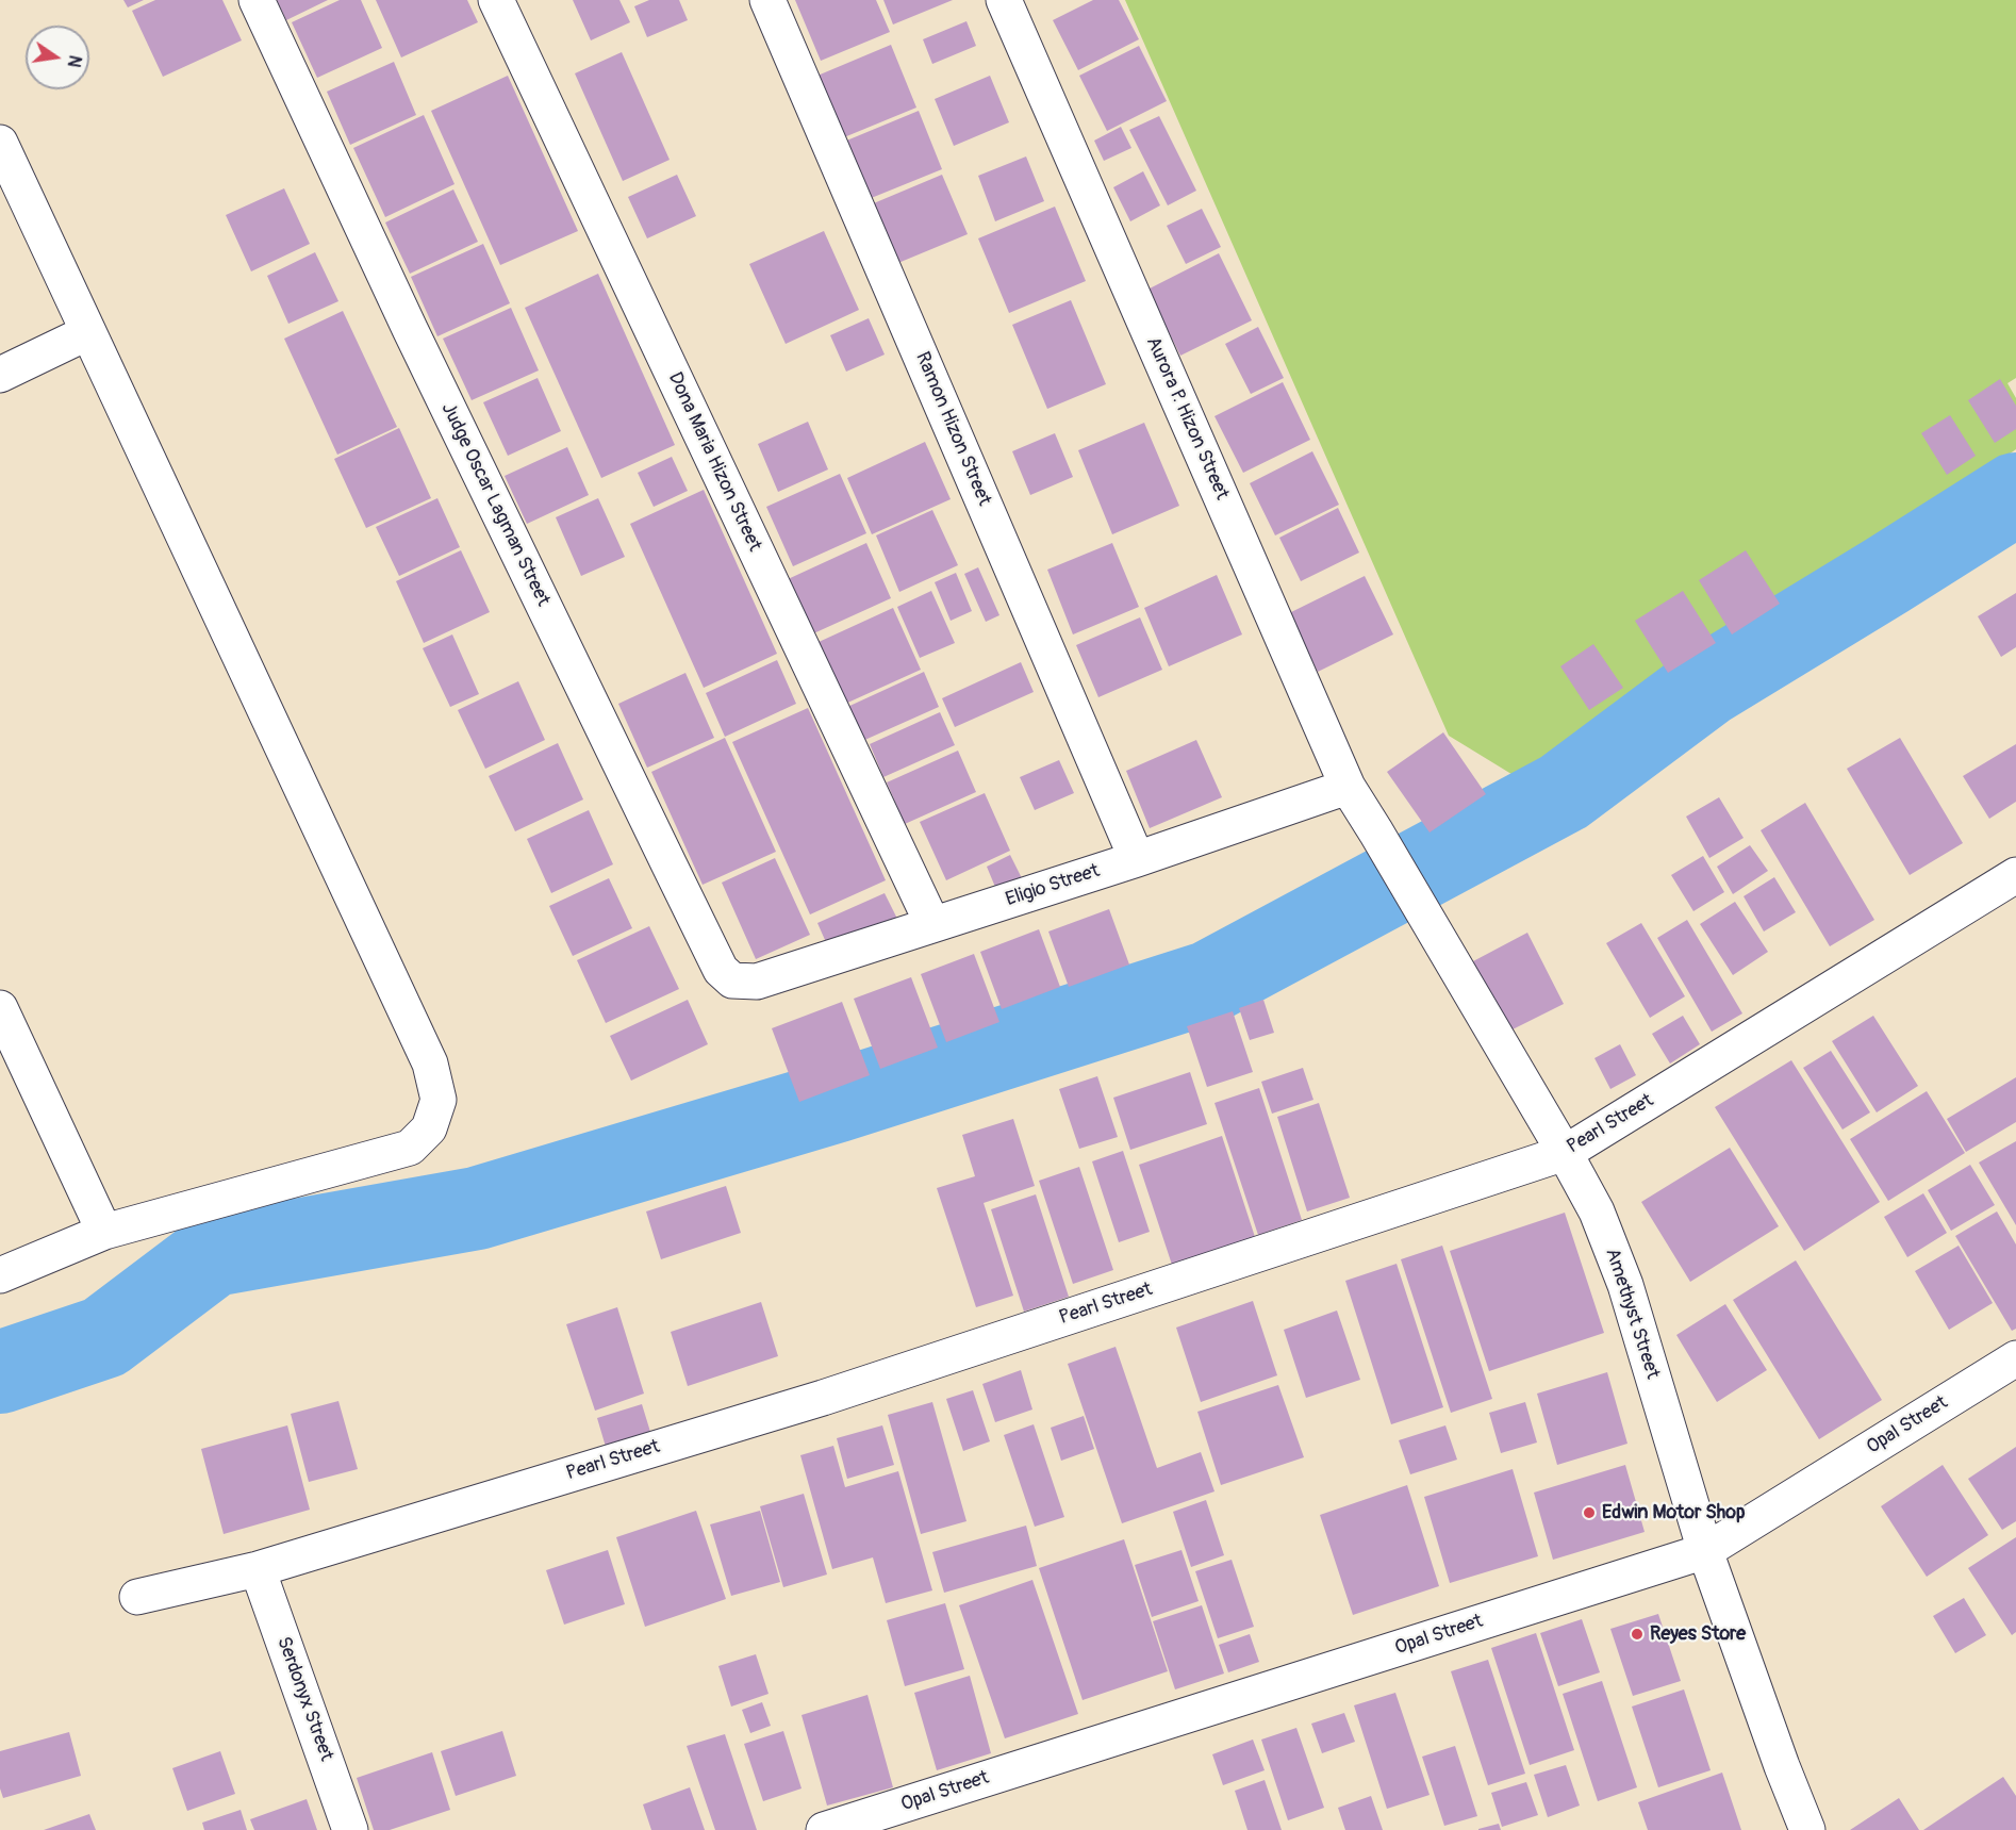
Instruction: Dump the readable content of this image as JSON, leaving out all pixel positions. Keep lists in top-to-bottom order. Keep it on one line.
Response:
{"streets":{"street":["Aurora P. Hizon Street","Ramon Hizon Street","Dona Maria Hizon Street","Judge Oscar Lagman Street","Eligio Street","Pearl Street","Amethyst Street","Opal Street","Serdonyx Street"]},"crossings":[["Aurora P. Hizon Street","Eligio Street"],["Aurora P. Hizon Street","Amethyst Street"],["Ramon Hizon Street","Eligio Street"],["Dona Maria Hizon Street","Eligio Street"],["Judge Oscar Lagman Street","Eligio Street"],["Pearl Street","Amethyst Street"],["Pearl Street","Serdonyx Street"],["Amethyst Street","Opal Street"]],"places":["Edwin Motor Shop","Reyes Store"],"north":"right"}
